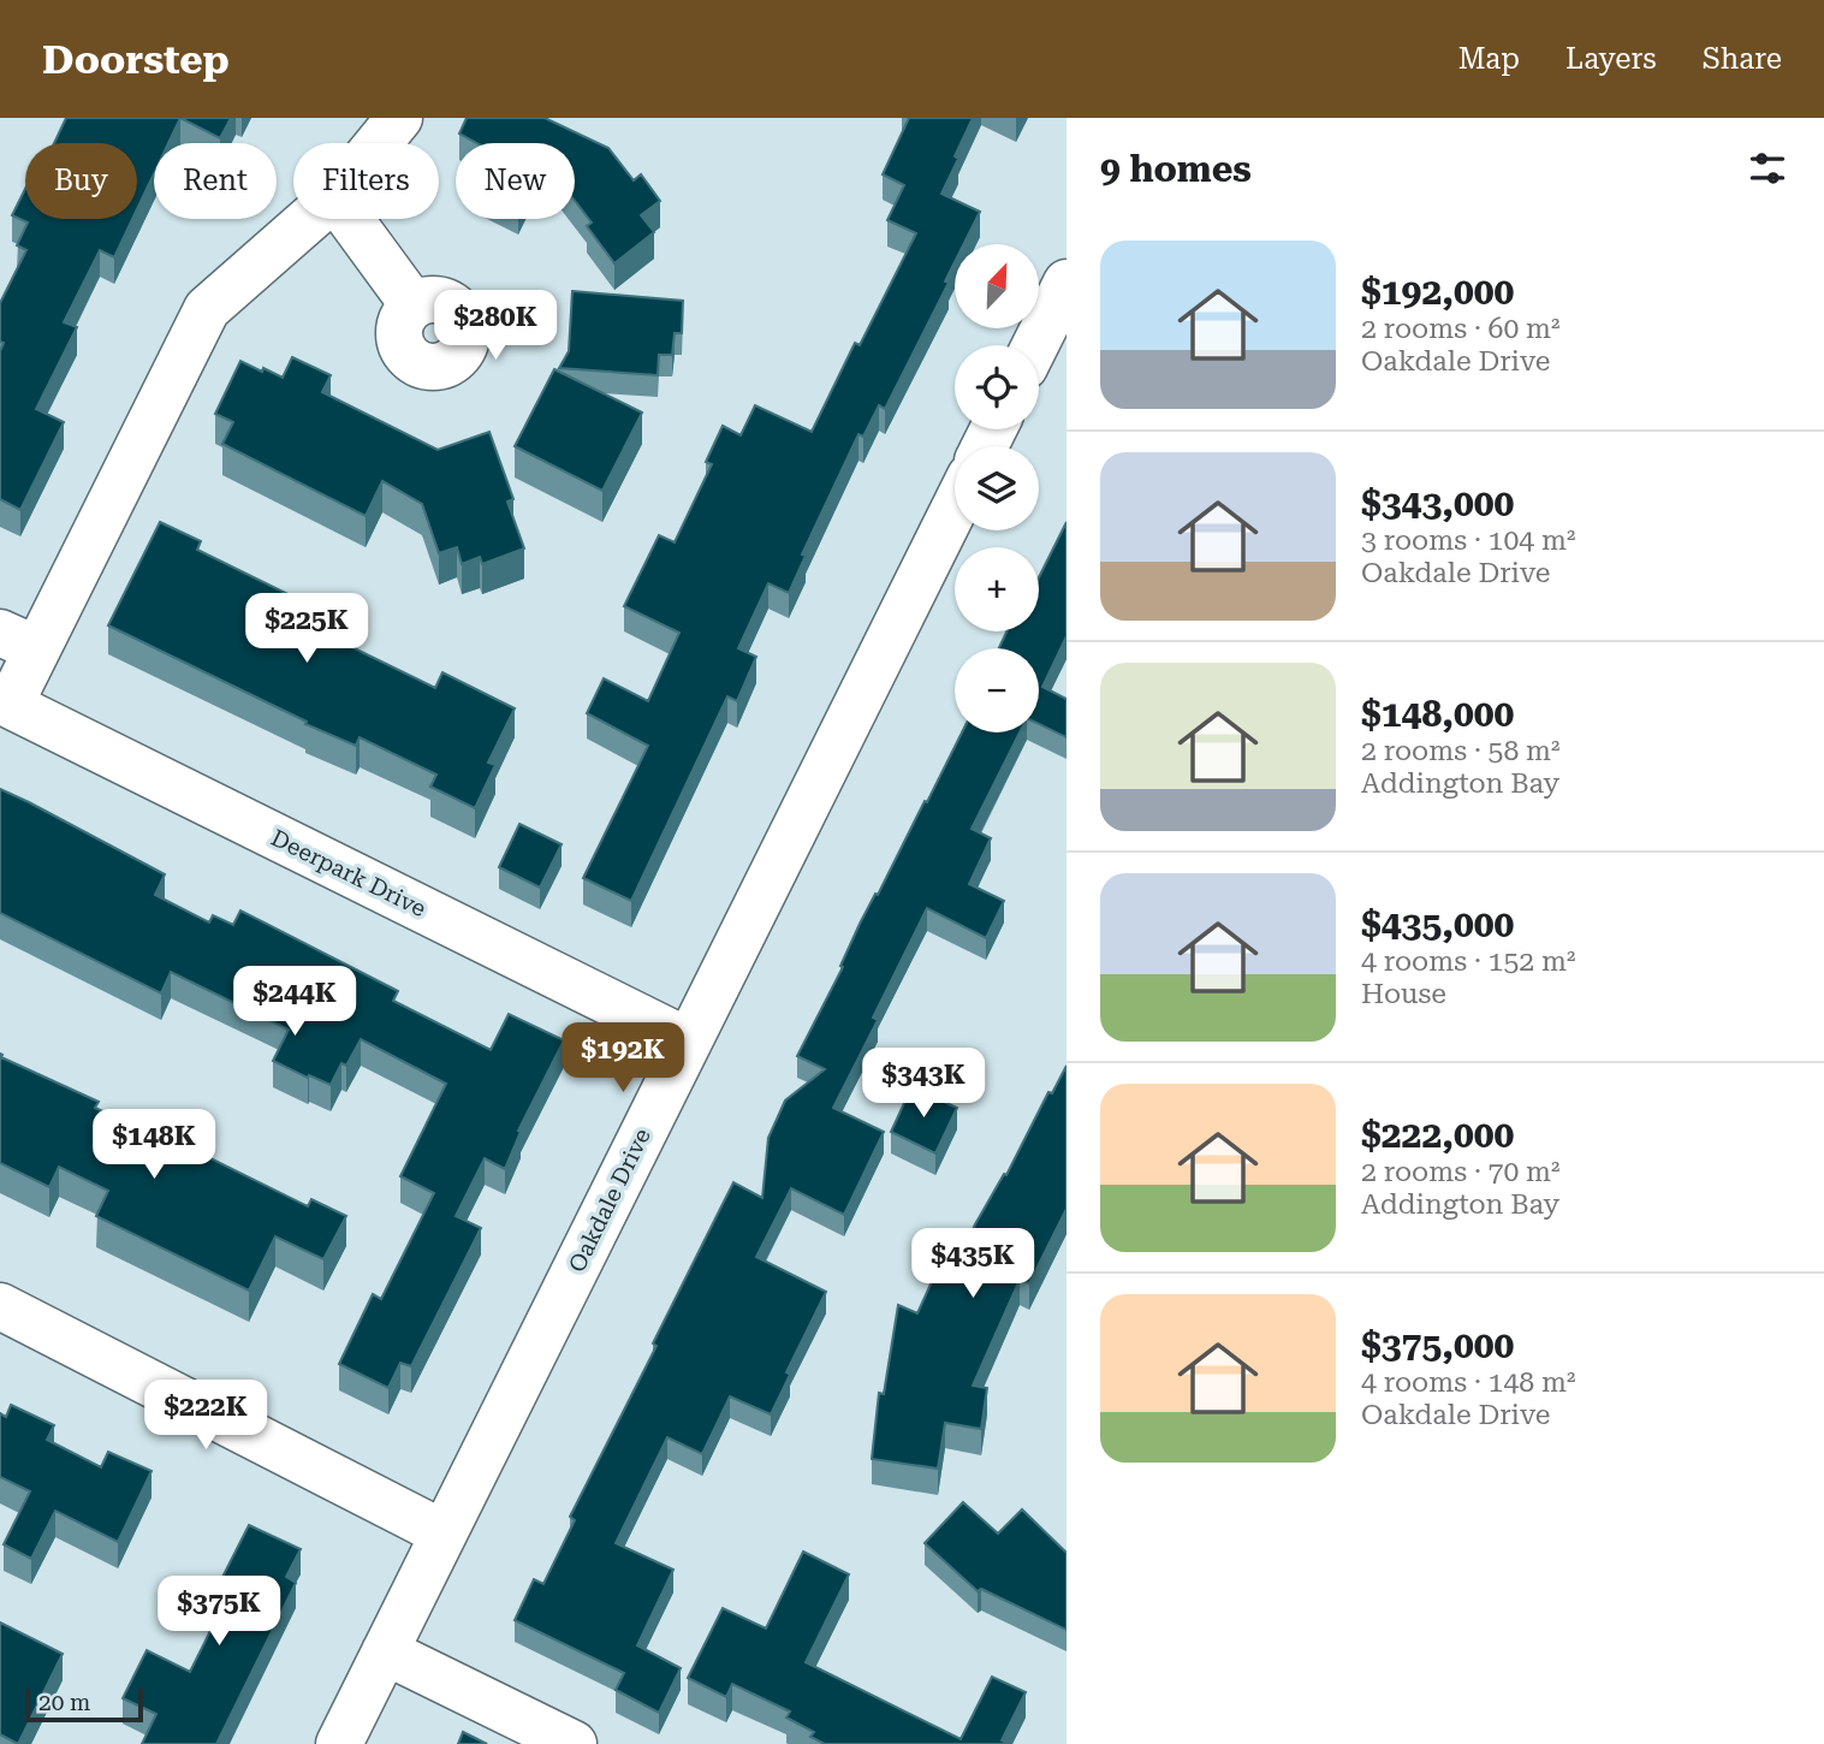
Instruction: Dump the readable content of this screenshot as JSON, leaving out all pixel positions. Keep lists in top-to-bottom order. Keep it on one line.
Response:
{"streets":{"street":["Deerpark Drive","Oakdale Drive"]},"crossings":[["Deerpark Drive","Oakdale Drive"]],"scale_bar":"20 m","north":"top right","page":{"header":"Doorstep","nav":["Map","Layers","Share"],"heading":"9 homes","chip":["Buy","Rent","Filters","New"],"list":[{"name":"$192,000","note":"2 rooms · 60 m² · Oakdale Drive"},{"name":"$343,000","note":"3 rooms · 104 m² · Oakdale Drive"},{"name":"$148,000","note":"2 rooms · 58 m² · Addington Bay"},{"name":"$435,000","note":"4 rooms · 152 m² · House"},{"name":"$222,000","note":"2 rooms · 70 m² · Addington Bay"},{"name":"$375,000","note":"4 rooms · 148 m² · Oakdale Drive"}],"map_buttons":["+","−"],"price":["$280K","$225K","$244K","$192K","$343K","$148K","$435K","$222K","$375K"],"scale":"20 m"}}
